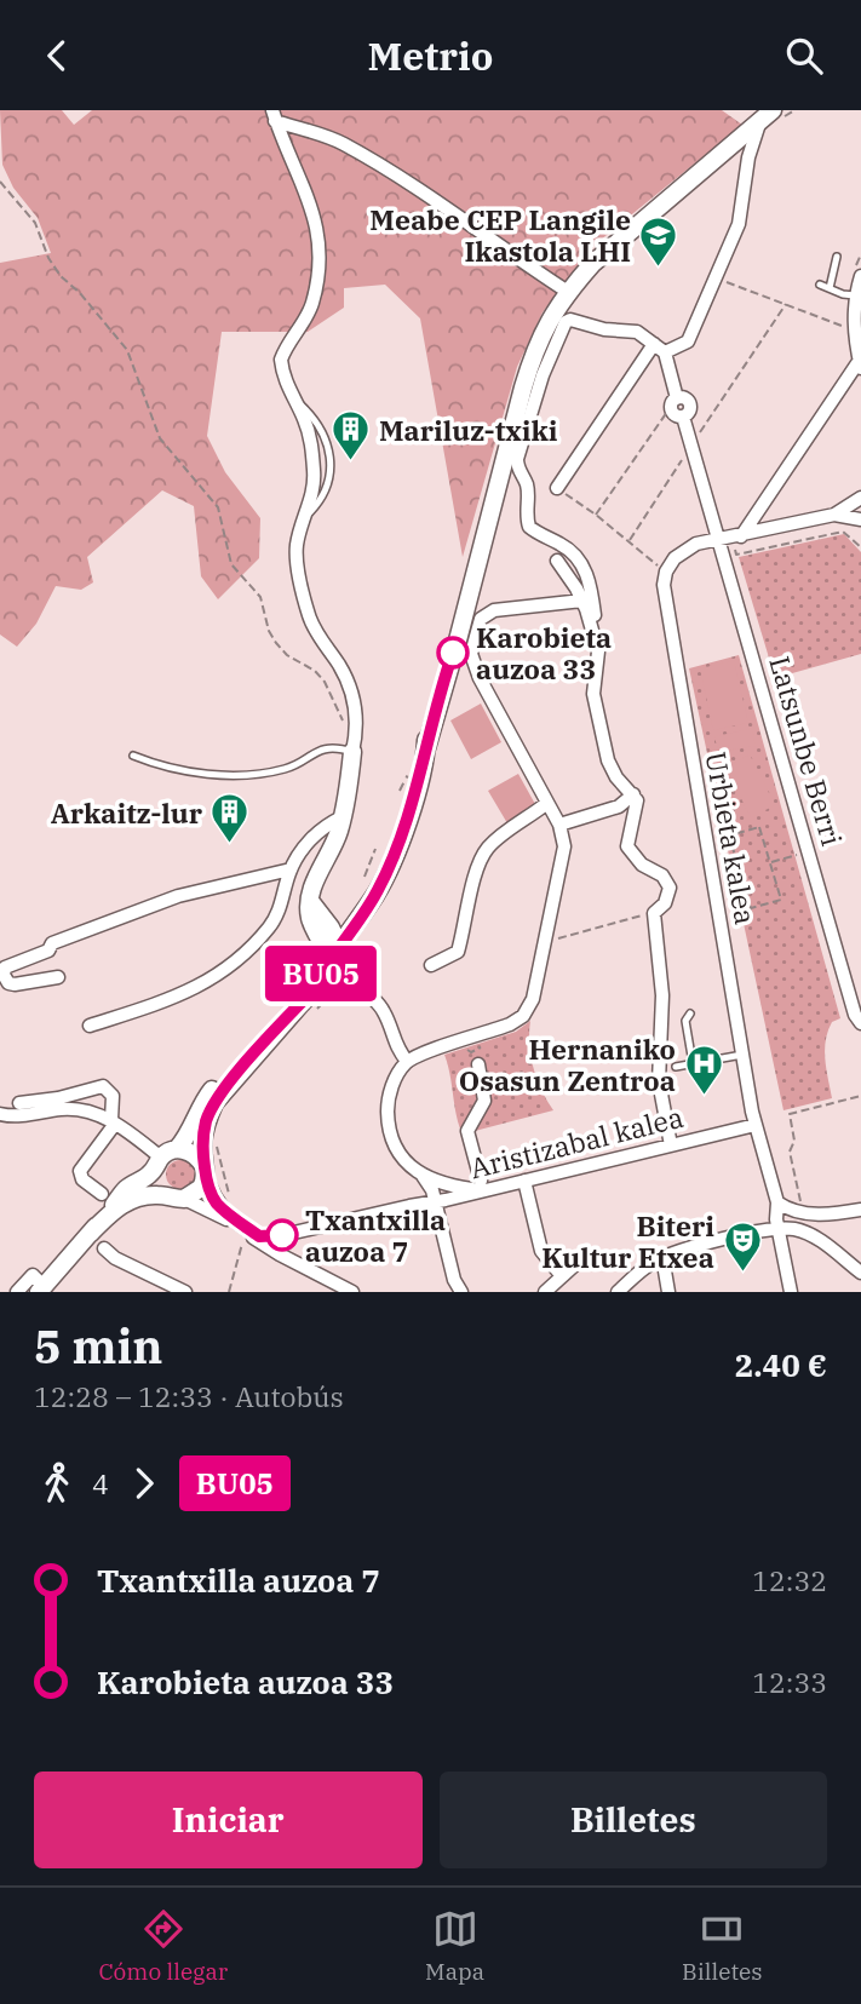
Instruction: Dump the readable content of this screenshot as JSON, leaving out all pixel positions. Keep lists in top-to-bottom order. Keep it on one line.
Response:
{"streets":{"street":["Latsunbe Berri","Urbieta kalea","Aristizabal kalea"]},"crossings":[["Latsunbe Berri","Urbieta kalea"],["Urbieta kalea","Aristizabal kalea"]],"places":{"school or university":["Meabe CEP Langile Ikastola LHI"],"building":["Mariluz-txiki","Arkaitz-lur"],"other":["Karobieta auzoa 33","Txantxilla auzoa 7"],"hospital":["Hernaniko Osasun Zentroa"],"theatre":["Biteri Kultur Etxea"]},"lines":["bus line BU05"],"page":{"header":"Metrio","on_map":"BU05","heading":["5 min","12:28 – 12:33 · Autobús","2.40 €"],"legs":["4","BU05"],"list":[{"name":"Txantxilla auzoa 7","value":"12:32"},{"name":"Karobieta auzoa 33","value":"12:33"}],"buttons":["Iniciar","Billetes"],"tabs":["Cómo llegar","Mapa","Billetes"]}}
